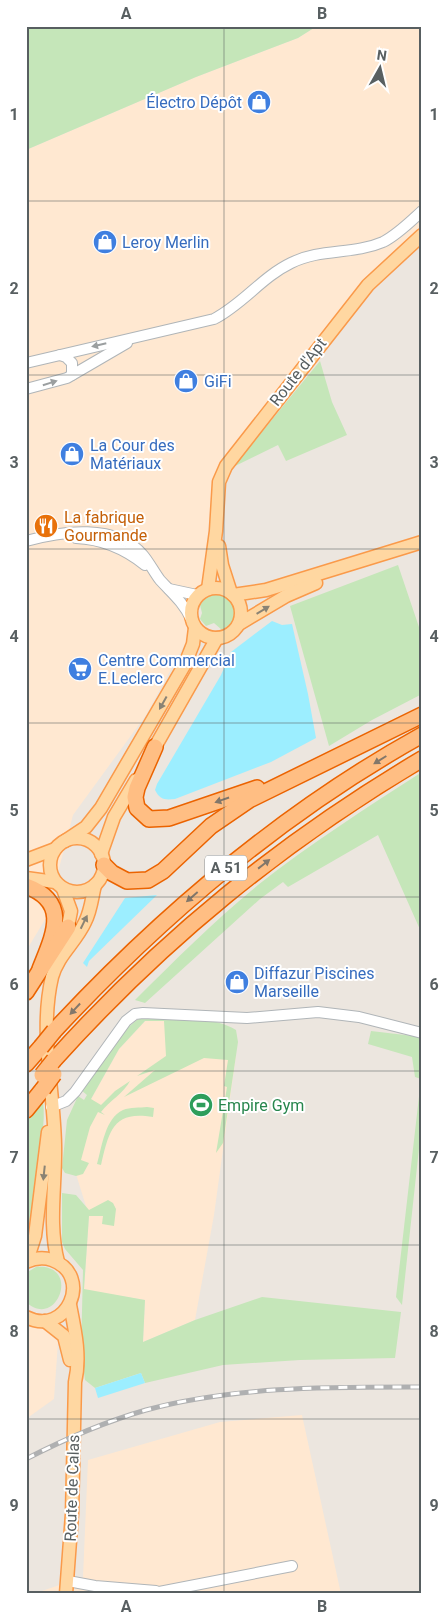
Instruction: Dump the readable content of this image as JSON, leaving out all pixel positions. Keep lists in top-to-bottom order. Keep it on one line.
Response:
{"streets":{"highway":["A 51"],"main road":["Route d'Apt","Route de Calas"]},"places":{"shop":["Électro Dépôt","Leroy Merlin","GiFi","La Cour des Matériaux","Diffazur Piscines Marseille"],"restaurant":["La fabrique Gourmande"],"supermarket":["Centre Commercial E.Leclerc"],"sports":["Empire Gym"]},"north":"top","grid":{"columns":["A","B"],"rows":["1","2","3","4","5","6","7","8","9"]}}
